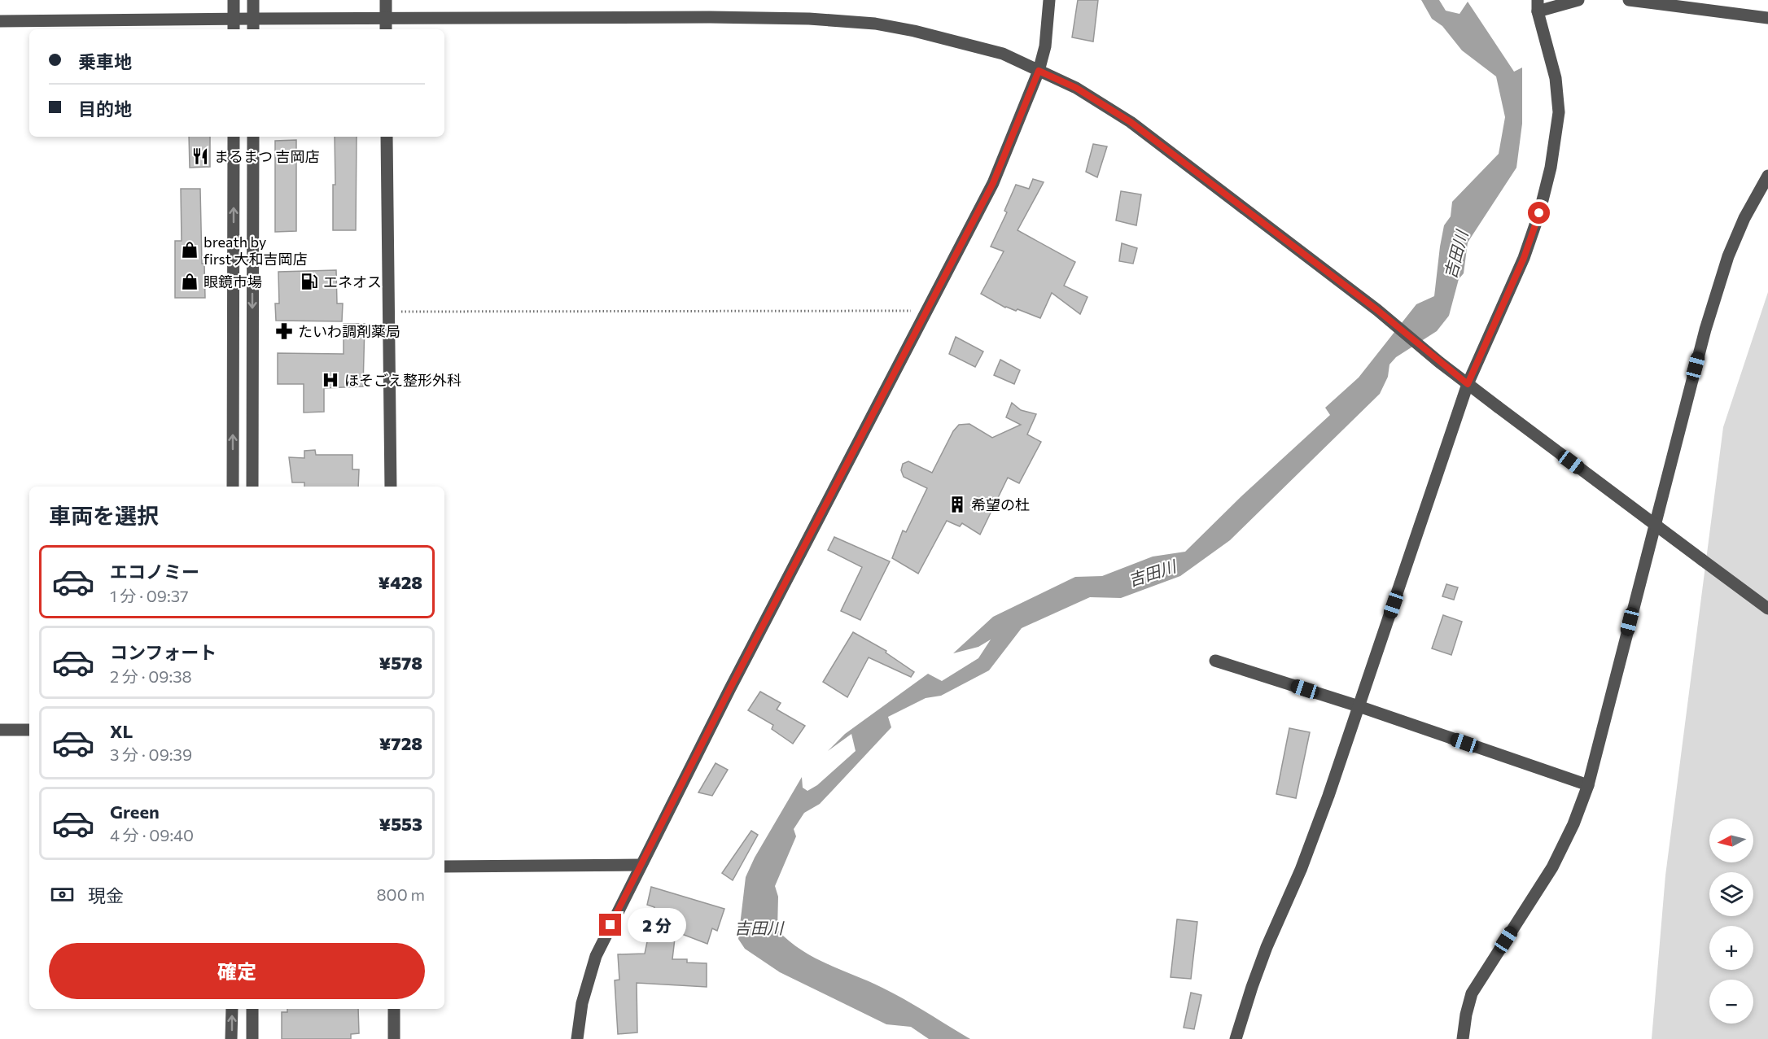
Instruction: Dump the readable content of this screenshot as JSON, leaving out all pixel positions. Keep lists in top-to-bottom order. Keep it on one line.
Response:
{"water":["吉田川"],"places":{"restaurant":["まるまつ 吉岡店"],"shop":["breath by first 大和吉岡店","眼鏡市場"],"fuel station":["エネオス"],"pharmacy":["たいわ調剤薬局"],"hospital":["ほそごえ整形外科"],"building":["希望の杜"]},"north":"left","page":{"banner":["乗車地","目的地"],"heading":"車両を選択","list":[{"name":"エコノミー","note":"1 分 · 09:37","value":"¥428"},{"name":"コンフォート","note":"2 分 · 09:38","value":"¥578"},{"name":"XL","note":"3 分 · 09:39","value":"¥728"},{"name":"Green","note":"4 分 · 09:40","value":"¥553"}],"map_buttons":["+","−"],"pay":["現金","800 m"],"bubble":"2 分","buttons":"確定"}}
